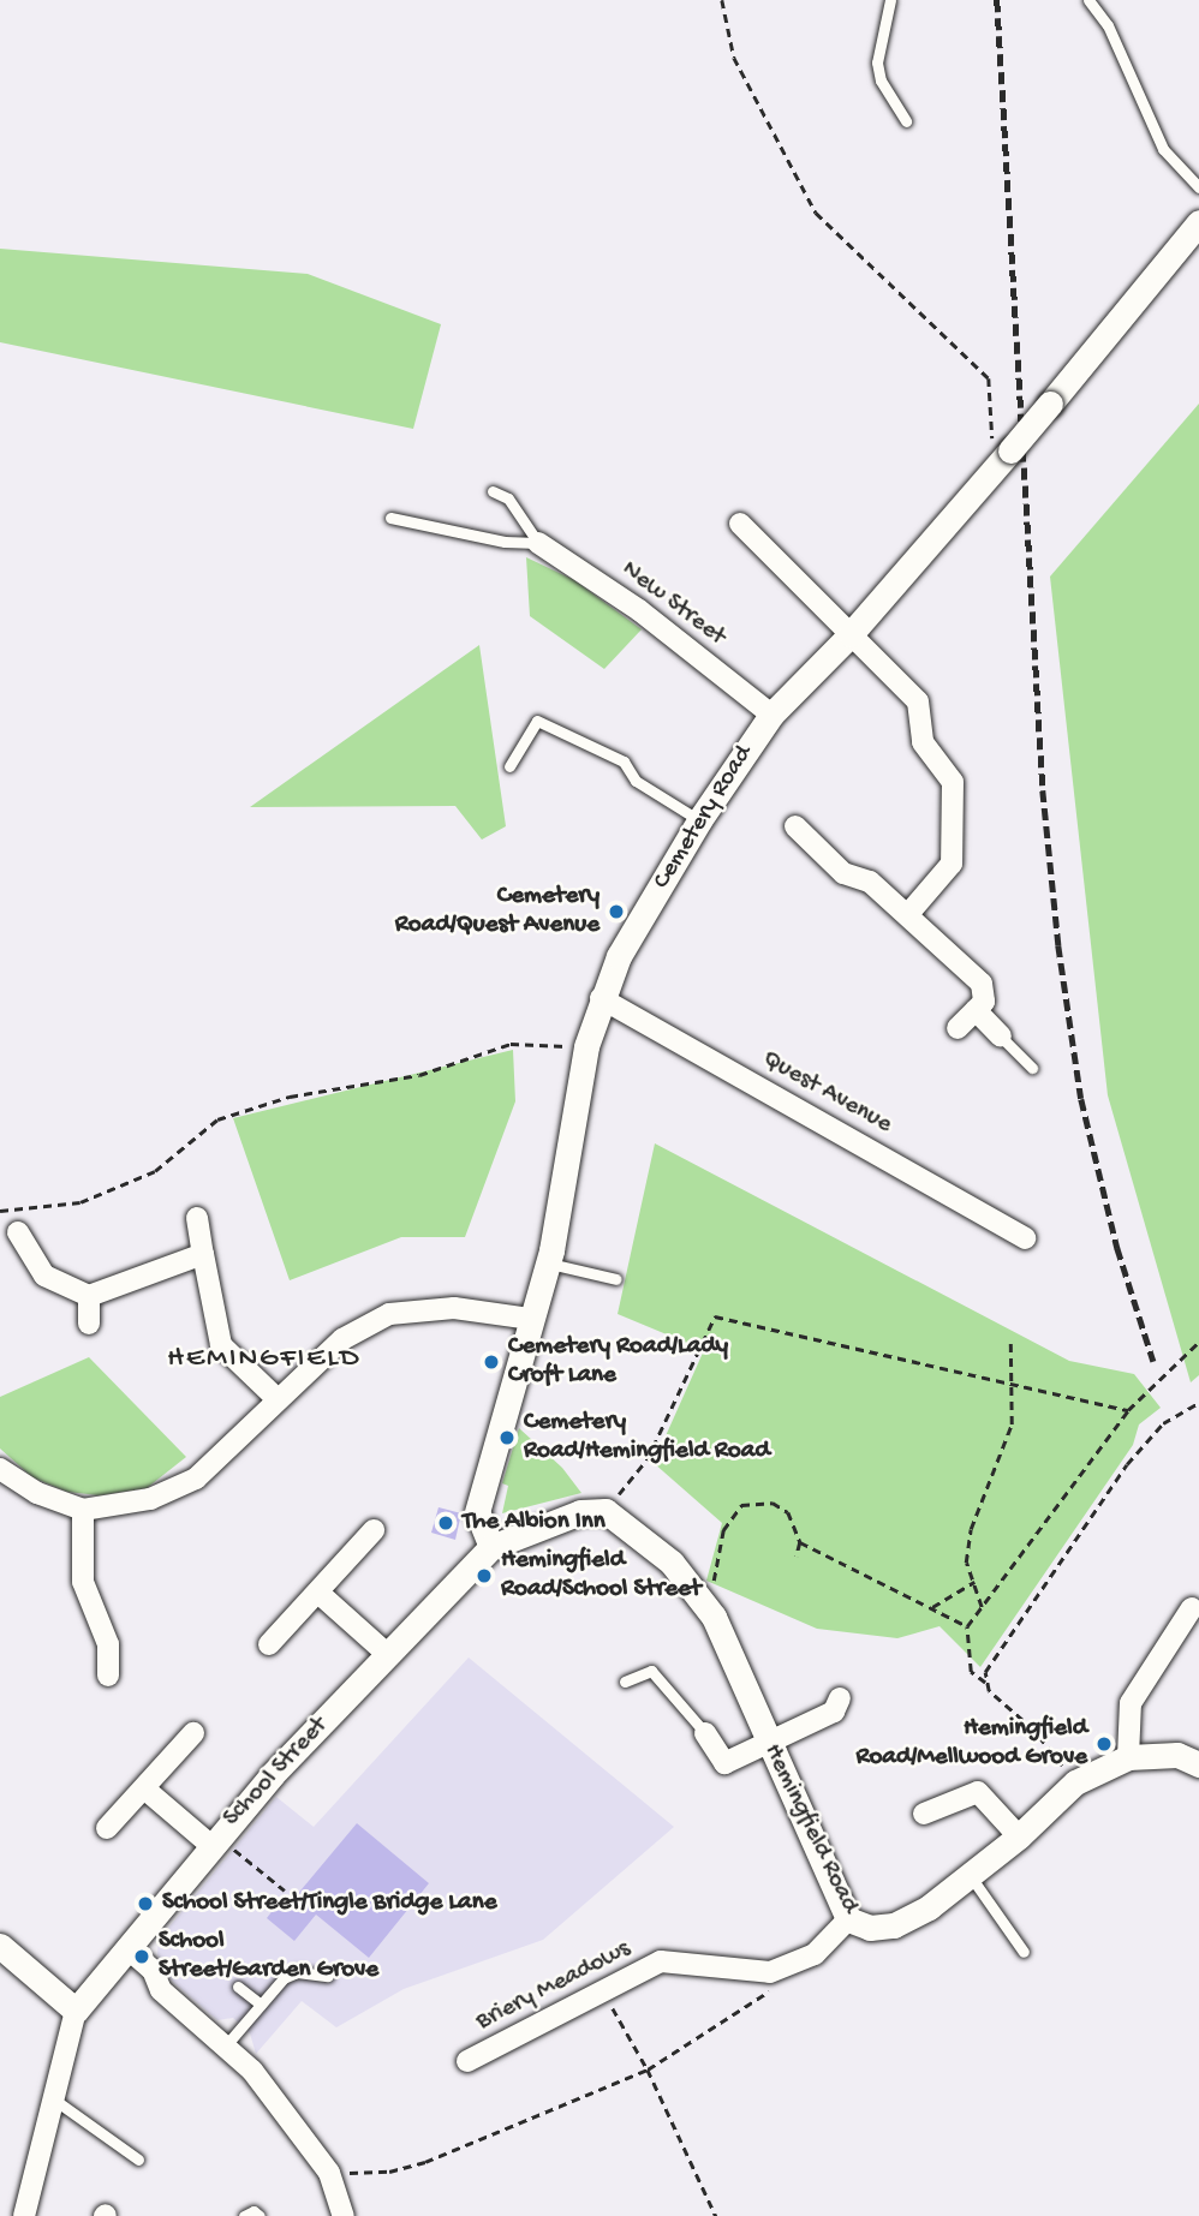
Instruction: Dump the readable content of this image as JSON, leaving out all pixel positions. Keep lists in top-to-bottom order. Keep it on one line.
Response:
{"streets":{"street":["New Street","Cemetery Road","Quest Avenue","School Street","Hemingfield Road","Briery Meadows"]},"crossings":[["New Street","Cemetery Road"],["Cemetery Road","Quest Avenue"],["Cemetery Road","School Street"],["Hemingfield Road","Briery Meadows"]],"districts":["HEMINGFIELD"],"places":["Cemetery Road/Quest Avenue","Cemetery Road/Lady Croft Lane","Cemetery Road/Hemingfield Road","The Albion Inn","Hemingfield Road/School Street","Hemingfield Road/Mellwood Grove","School Street/Tingle Bridge Lane","School Street/Garden Grove"]}
